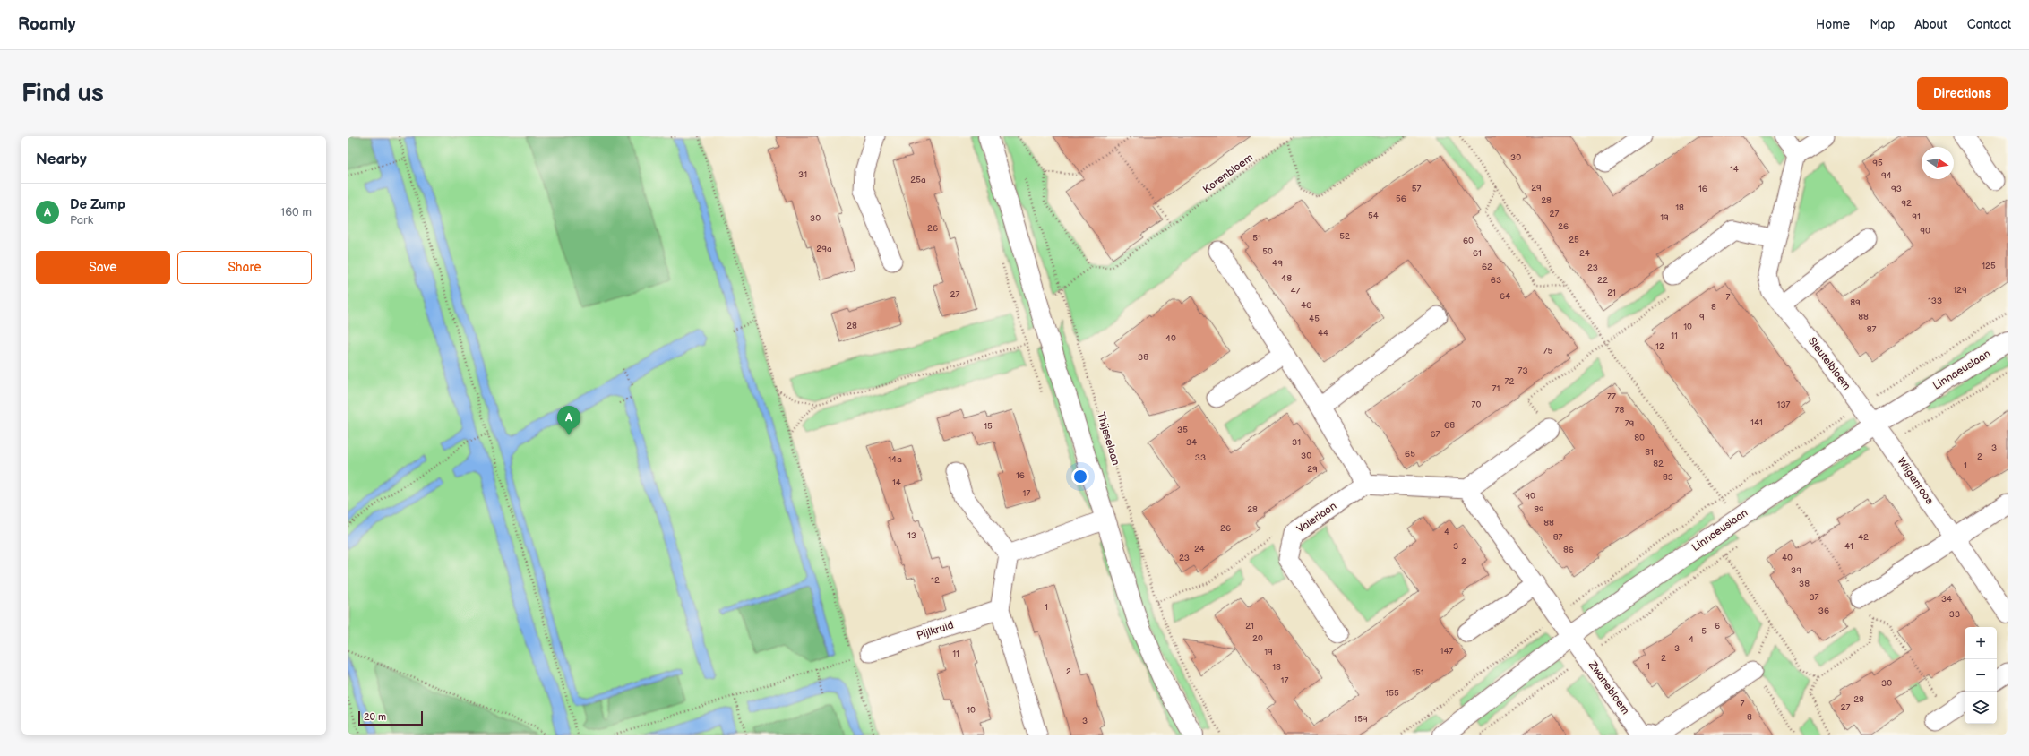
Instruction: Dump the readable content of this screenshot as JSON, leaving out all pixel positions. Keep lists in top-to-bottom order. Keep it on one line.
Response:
{"streets":{"street":["Sleutelbloem","Linnaeuslaan","Wilgenroos","Valeriaan","Pijlkruid","Zwanebloem"],"path":["Korenbloem","Thijsselaan"]},"crossings":[["Sleutelbloem","Linnaeuslaan"],["Sleutelbloem","Wilgenroos"],["Linnaeuslaan","Wilgenroos"],["Linnaeuslaan","Zwanebloem"]],"house_numbers":["30","95","14","31","94","25a","29","57","16","93","56","28","92","18","27","54","91","19","30","26","26","90","52","51","25","60","29a","50","61","24","49","125","62","23","48","63","22","129","47","21","27","64","7","133","89","46","8","9","88","45","28","10","87","44","11","40","12","75","38","73","72","71","77","70","137","78","141","79","68","15","35","67","80","34","31","3","81","65","30","2","33","14a","82","1","29","16","83","14","17","90","28","89","88","26","4","13","87","42","3","41","24","86","23","40","2","39","12","38","37","34","1","36","33","21","6","5","20","4","3","147","19","11","2","1","18","2","151","17","30","155","28","7","27","10","8","159","3"],"scale_bar":"20 m","north":"right","page":{"header":"Roamly","nav":["Home","Map","About","Contact"],"buttons":["Directions",["Save","Share"]],"title":"Find us","heading":"Nearby","list":[{"mark":"A","name":"De Zump","note":"Park","value":"160 m"}],"pins":"A","map_buttons":["+","−"],"scale":"20 m"}}
